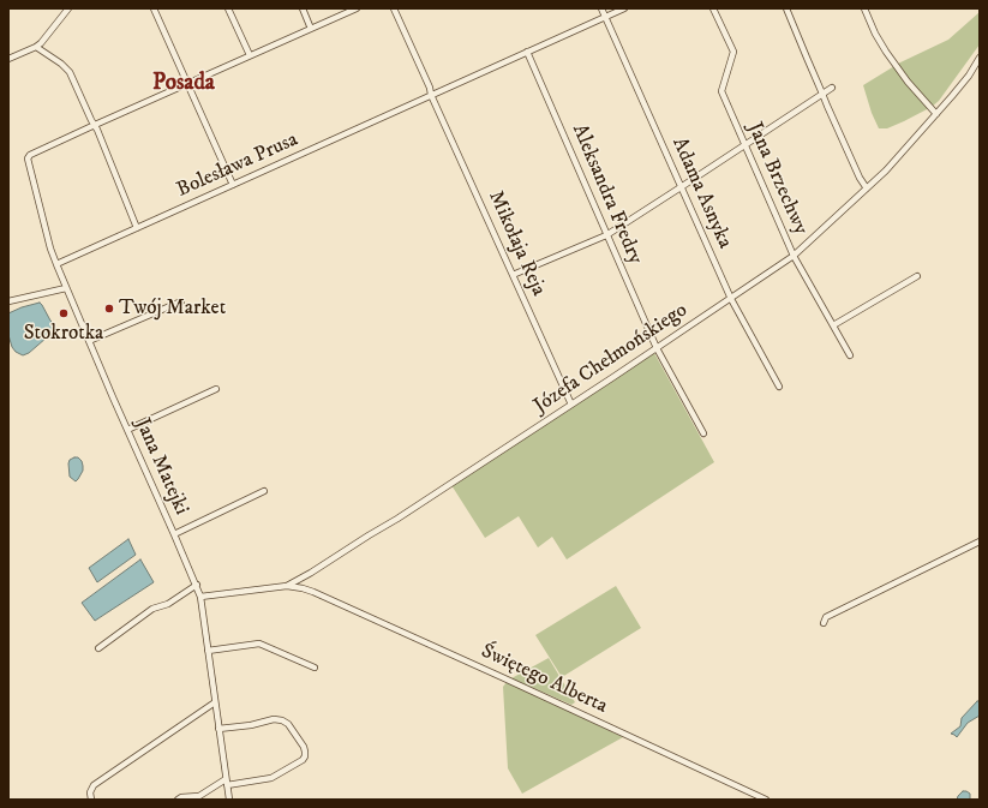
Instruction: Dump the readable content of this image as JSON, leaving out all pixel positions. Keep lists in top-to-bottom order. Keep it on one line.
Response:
{"streets":{"street":["Bolesława Prusa","Jana Brzechwy","Adama Asnyka","Aleksandra Fredry","Mikołaja Reja","Józefa Chełmońskiego","Jana Matejki","Świętego Alberta"]},"crossings":[["Bolesława Prusa","Adama Asnyka"],["Bolesława Prusa","Aleksandra Fredry"],["Bolesława Prusa","Mikołaja Reja"],["Bolesława Prusa","Jana Matejki"],["Jana Brzechwy","Józefa Chełmońskiego"],["Adama Asnyka","Józefa Chełmońskiego"],["Aleksandra Fredry","Józefa Chełmońskiego"],["Mikołaja Reja","Józefa Chełmońskiego"],["Józefa Chełmońskiego","Jana Matejki"],["Józefa Chełmońskiego","Świętego Alberta"]],"districts":["Posada"],"places":["Twój Market","Stokrotka"]}
